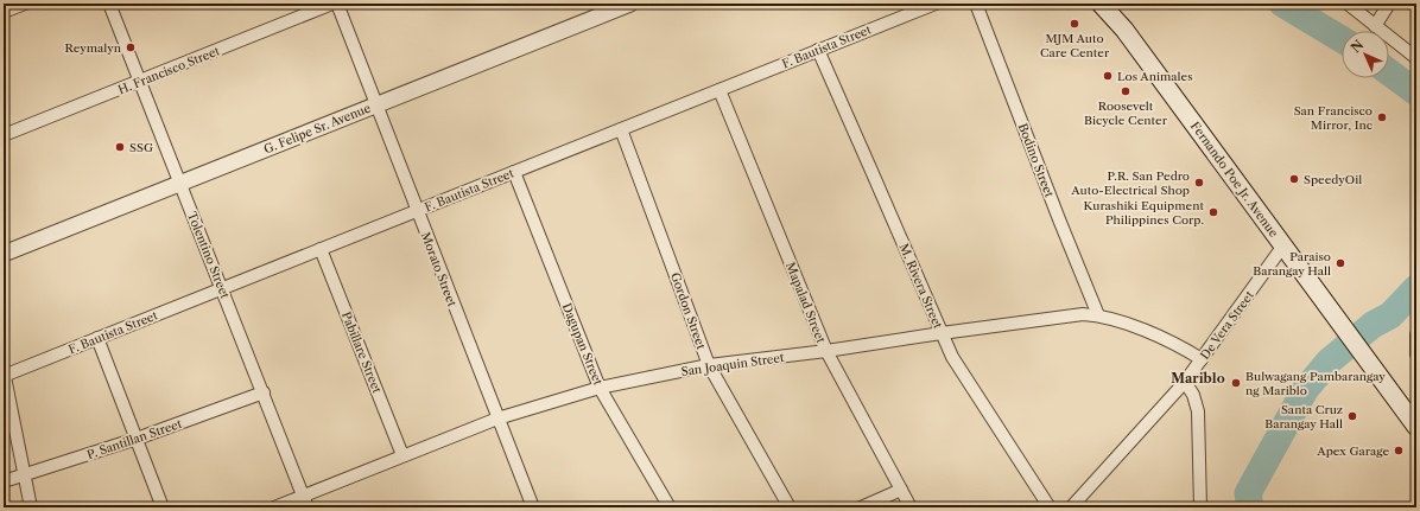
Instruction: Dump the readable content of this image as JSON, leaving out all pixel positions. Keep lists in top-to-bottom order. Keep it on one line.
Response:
{"streets":{"main road":["Fernando Poe Jr. Avenue"],"street":["F. Bautista Street","H. Francisco Street","G. Felipe Sr. Avenue","Bodino Street","Tolentino Street","Morato Street","M. Rivera Street","Mapalad Street","Gordon Street","De Vera Street","Dagupan Street","Pabillare Street","San Joaquin Street","P. Santillan Street"]},"crossings":[["F. Bautista Street","Tolentino Street"],["F. Bautista Street","Morato Street"],["F. Bautista Street","M. Rivera Street"],["F. Bautista Street","Mapalad Street"],["F. Bautista Street","Gordon Street"],["F. Bautista Street","Dagupan Street"],["F. Bautista Street","Pabillare Street"],["H. Francisco Street","Tolentino Street"],["G. Felipe Sr. Avenue","Tolentino Street"],["G. Felipe Sr. Avenue","Morato Street"],["Bodino Street","San Joaquin Street"],["Fernando Poe Jr. Avenue","De Vera Street"],["Tolentino Street","San Joaquin Street"],["Tolentino Street","P. Santillan Street"],["Morato Street","San Joaquin Street"],["M. Rivera Street","San Joaquin Street"],["Mapalad Street","San Joaquin Street"],["Gordon Street","San Joaquin Street"],["De Vera Street","San Joaquin Street"],["Dagupan Street","San Joaquin Street"],["Pabillare Street","San Joaquin Street"]],"districts":["Mariblo"],"places":["MJM Auto Care Center","Reymalyn","Los Animales","Roosevelt Bicycle Center","San Francisco Mirror, Inc","SSG","SpeedyOil","P.R. San Pedro Auto-Electrical Shop","Kurashiki Equipment Philippines Corp.","Paraiso Barangay Hall","Bulwagang Pambarangay ng Mariblo","Santa Cruz Barangay Hall","Apex Garage"],"north":"top left"}
